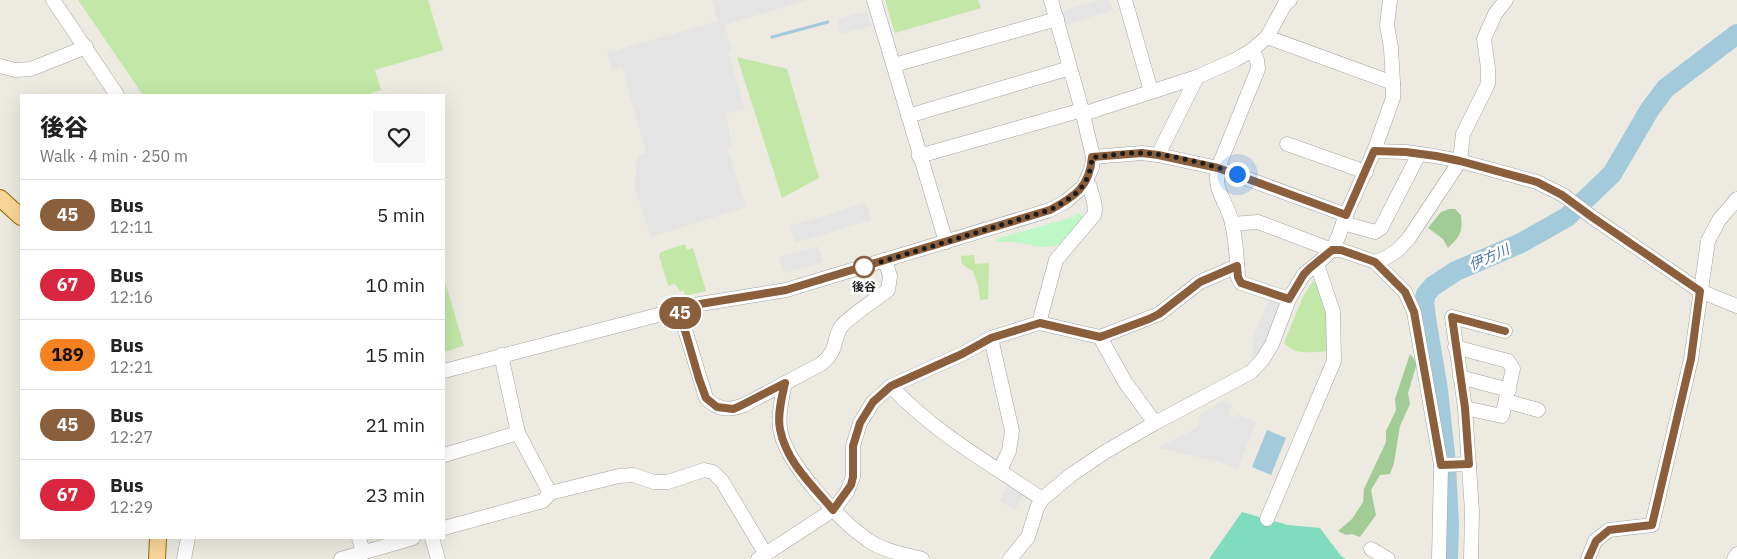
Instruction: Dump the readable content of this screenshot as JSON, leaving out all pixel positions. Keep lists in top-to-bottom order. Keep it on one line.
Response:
{"water":["伊方川"],"places":["後谷"],"lines":["bus line 45"],"page":{"on_map":"45","heading":["後谷","Walk · 4 min · 250 m"],"list":[{"mark":"45","name":"Bus","note":"12:11","value":"5 min"},{"mark":"67","name":"Bus","note":"12:16","value":"10 min"},{"mark":"189","name":"Bus","note":"12:21","value":"15 min"},{"mark":"45","name":"Bus","note":"12:27","value":"21 min"},{"mark":"67","name":"Bus","note":"12:29","value":"23 min"}]}}
